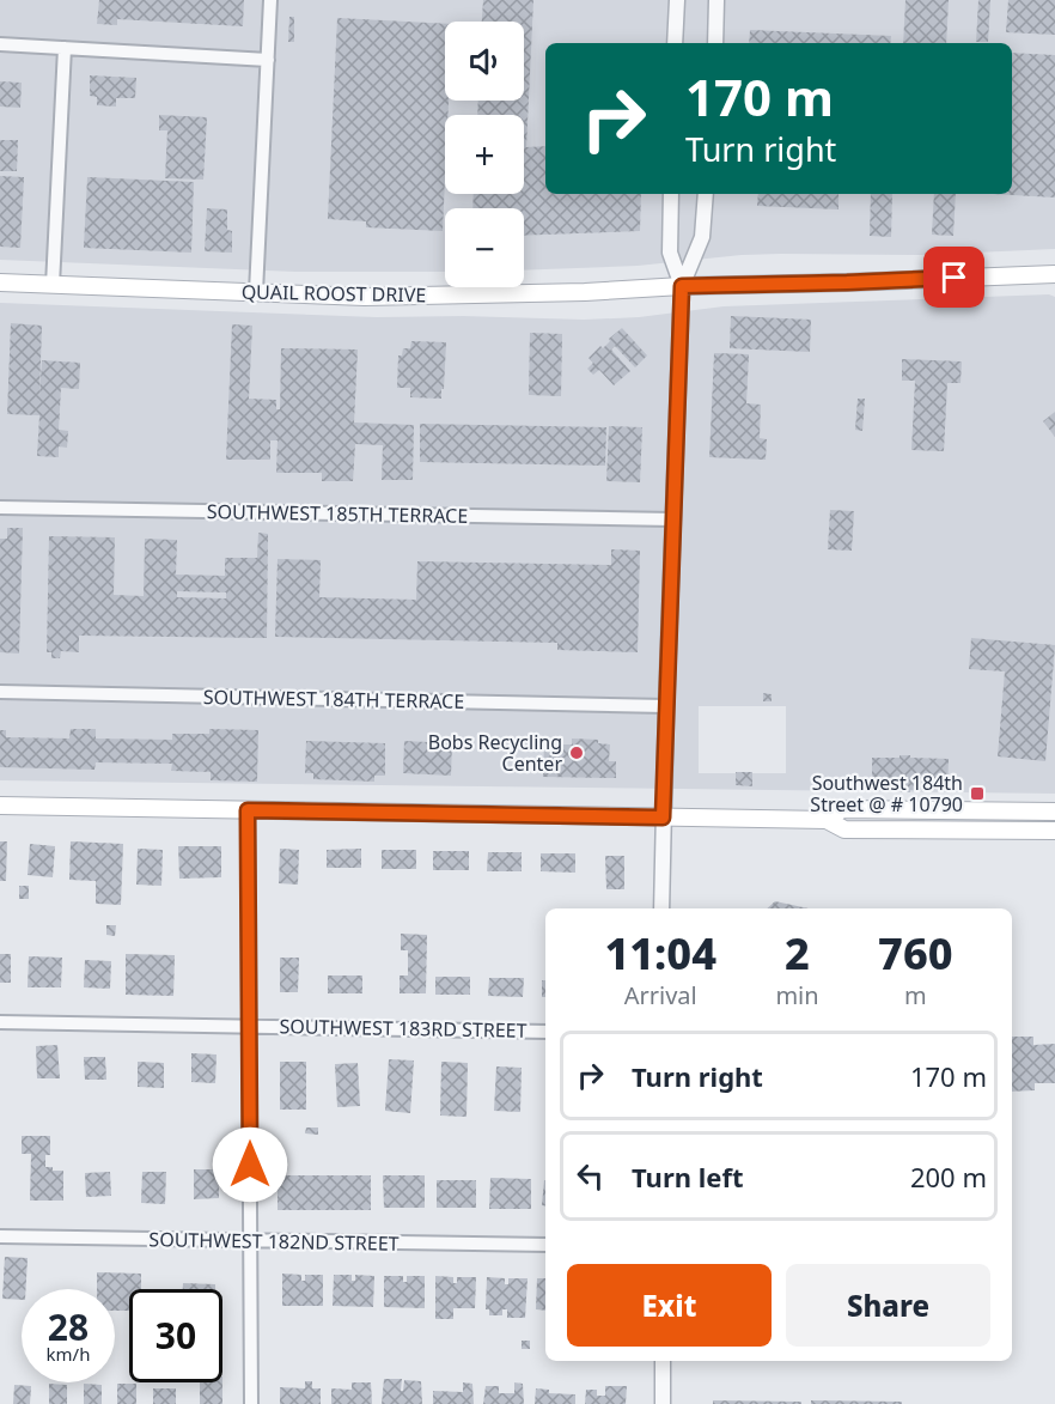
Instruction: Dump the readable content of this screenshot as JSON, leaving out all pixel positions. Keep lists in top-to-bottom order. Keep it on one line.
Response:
{"streets":{"main road":["QUAIL ROOST DRIVE"],"street":["SOUTHWEST 185TH TERRACE","SOUTHWEST 184TH TERRACE","SOUTHWEST 183RD STREET","SOUTHWEST 182ND STREET"]},"places":{"other":["Bobs Recycling Center"],"transit":["Southwest 184th Street @ # 10790"]},"page":{"map_buttons":["+","−"],"turn":["170 m","Turn right"],"eta":["11:04","Arrival","2","min","760","m"],"list":[{"name":"Turn right","value":"170 m"},{"name":"Turn left","value":"200 m"}],"buttons":["Exit","Share"],"speed":"28 km/h","limit":"30"}}
